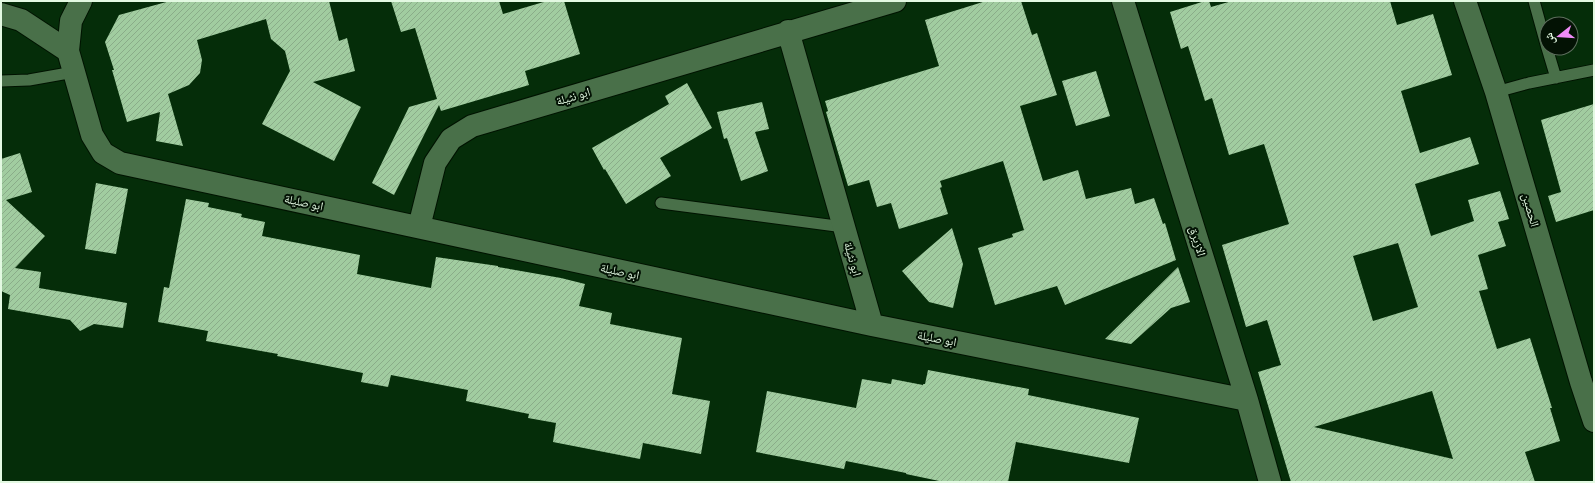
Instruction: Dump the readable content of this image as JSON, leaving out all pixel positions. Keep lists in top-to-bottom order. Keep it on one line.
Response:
{"streets":{"street":["ابو نثيلة","ابو صليلة","الحصين","الازيرق"]},"crossings":[["ابو نثيلة","ابو صليلة"],["ابو صليلة","الازيرق"]],"north":"left"}
